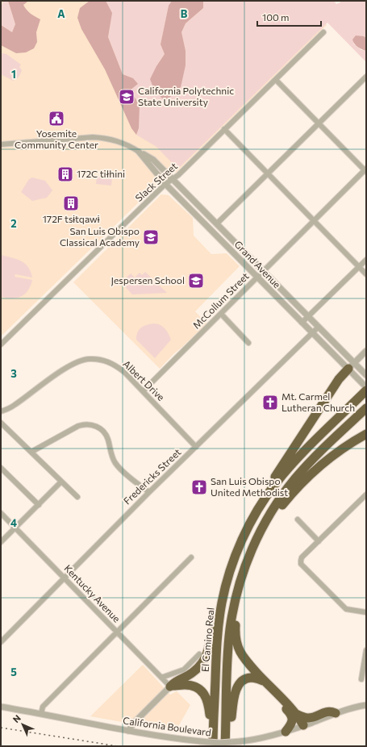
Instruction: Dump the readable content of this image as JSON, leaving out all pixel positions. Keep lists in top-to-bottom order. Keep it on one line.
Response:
{"streets":{"highway":["El Camino Real"],"street":["Slack Street","Grand Avenue","McCollum Street","Albert Drive","Fredericks Street","Kentucky Avenue","California Boulevard"]},"crossings":[["Slack Street","Grand Avenue"],["Grand Avenue","McCollum Street"],["Grand Avenue","Fredericks Street"],["McCollum Street","Albert Drive"],["Albert Drive","Fredericks Street"],["Fredericks Street","Kentucky Avenue"]],"places":{"school or university":["California Polytechnic State University","San Luis Obispo Classical Academy","Jespersen School"],"public building":["Yosemite Community Center"],"building":["172C tiłhini","172F tsɨtqawɨ"],"church":["Mt. Carmel Lutheran Church","San Luis Obispo United Methodist"]},"scale_bar":"100 m","north":"top left","grid":{"columns":["A","B"],"rows":["1","2","3","4","5"]}}
